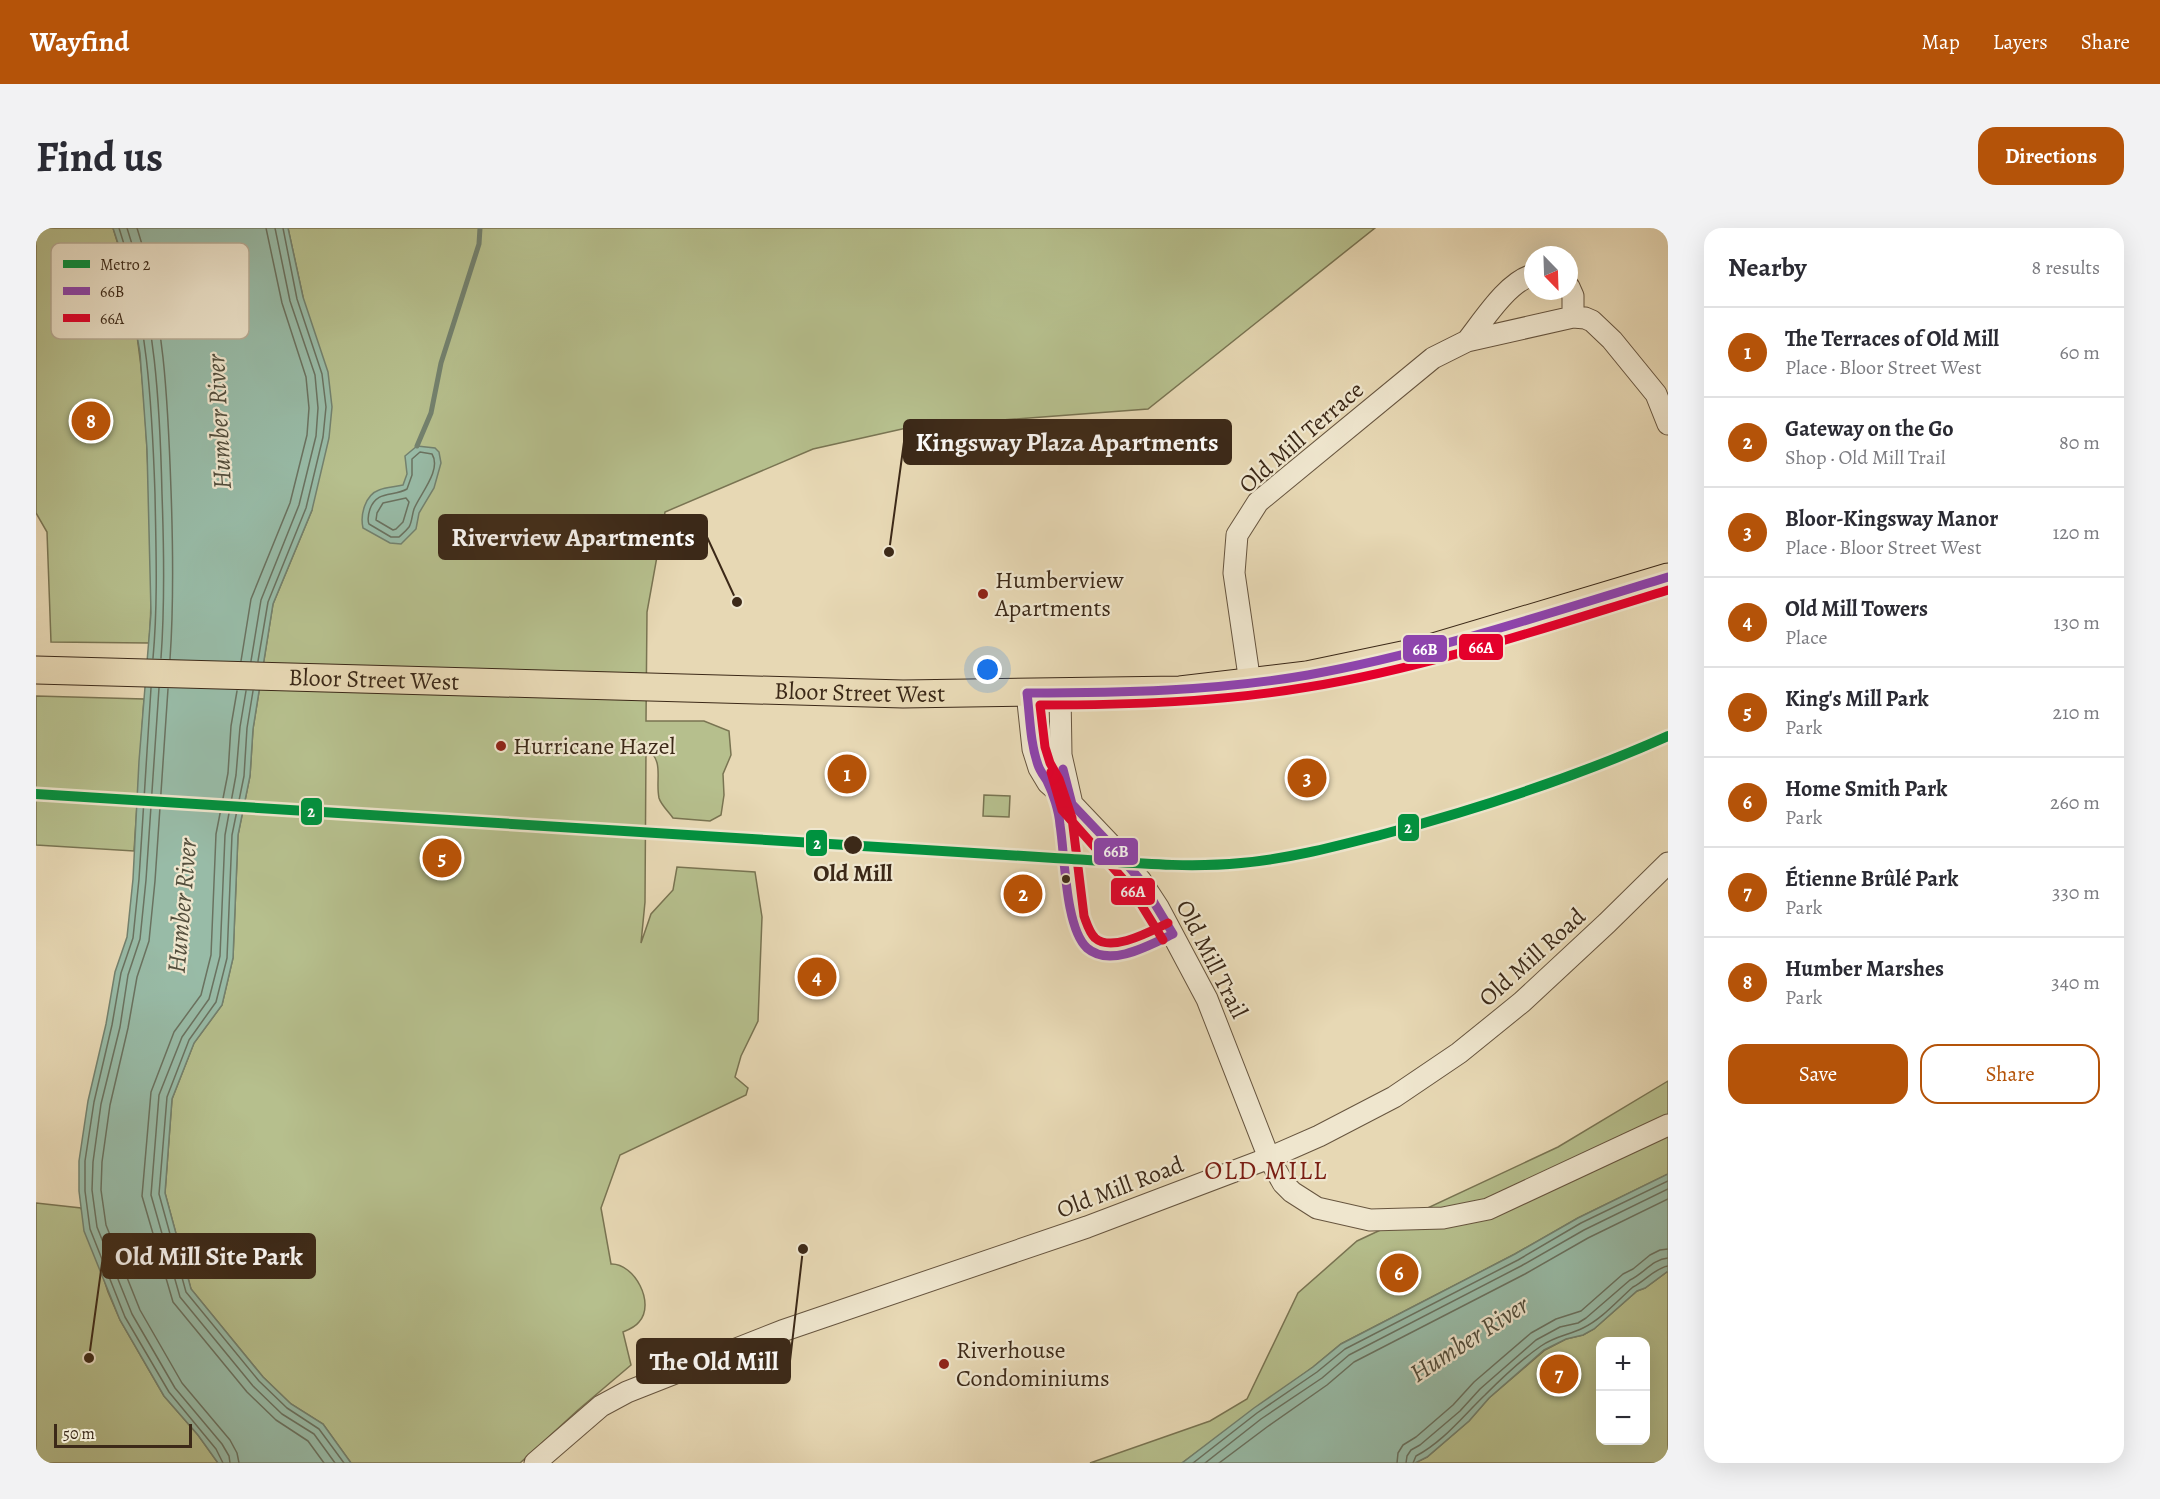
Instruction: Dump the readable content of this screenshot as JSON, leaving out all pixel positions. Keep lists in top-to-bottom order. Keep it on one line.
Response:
{"streets":{"main road":["Bloor Street West"],"street":["Old Mill Terrace","Old Mill Road","Old Mill Trail"]},"crossings":[["Old Mill Terrace","Bloor Street West"],["Bloor Street West","Old Mill Trail"],["Old Mill Road","Old Mill Trail"]],"districts":["OLD MILL"],"water":["Humber River"],"places":["Kingsway Plaza Apartments","Humberview Apartments","Riverview Apartments","Hurricane Hazel","Old Mill","The Old Mill","Old Mill Site Park","Riverhouse Condominiums"],"lines":["transit line 66B","transit line 66A","metro line 2"],"legend":["Metro 2","66B","66A"],"scale_bar":"50 m","north":"bottom right","page":{"header":"Wayfind","nav":["Map","Layers","Share"],"buttons":["Directions",["Save","Share"]],"title":"Find us","heading":["Nearby","8 results"],"list":[{"mark":"1","name":"The Terraces of Old Mill","note":"Place · Bloor Street West","value":"60 m"},{"mark":"2","name":"Gateway on the Go","note":"Shop · Old Mill Trail","value":"80 m"},{"mark":"3","name":"Bloor-Kingsway Manor","note":"Place · Bloor Street West","value":"120 m"},{"mark":"4","name":"Old Mill Towers","note":"Place","value":"130 m"},{"mark":"5","name":"King's Mill Park","note":"Park","value":"210 m"},{"mark":"6","name":"Home Smith Park","note":"Park","value":"260 m"},{"mark":"7","name":"Étienne Brûlé Park","note":"Park","value":"330 m"},{"mark":"8","name":"Humber Marshes","note":"Park","value":"340 m"}],"pins":["8","1","3","5","2","4","6","7"],"map_buttons":["+","−"],"scale":"50 m"}}
